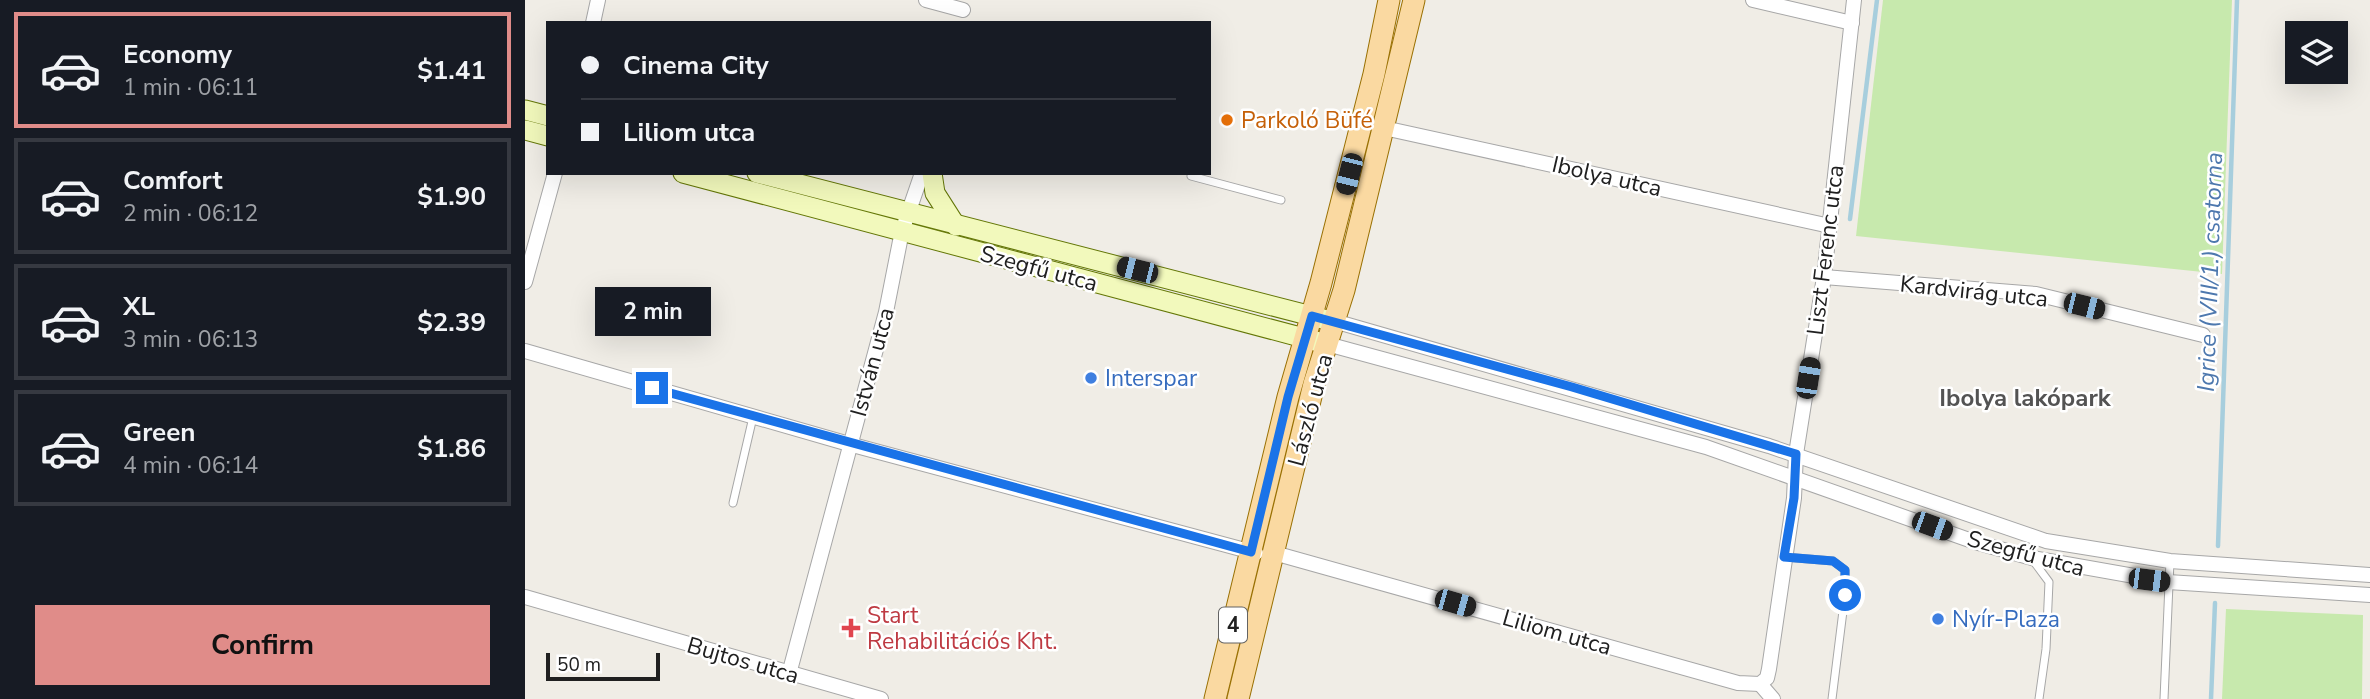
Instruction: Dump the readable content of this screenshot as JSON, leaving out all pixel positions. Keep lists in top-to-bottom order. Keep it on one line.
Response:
{"streets":{"main road":["László utca","4"],"street":["Ibolya utca","Liszt Ferenc utca","Szegfű utca","Kardvirág utca","István utca","Liliom utca","Bujtos utca"]},"crossings":[["Ibolya utca","Liszt Ferenc utca"],["Ibolya utca","László utca"],["Liszt Ferenc utca","Szegfű utca"],["Liszt Ferenc utca","Kardvirág utca"],["Liszt Ferenc utca","Liliom utca"],["Szegfű utca","István utca"],["Szegfű utca","László utca"],["István utca","Bujtos utca"],["László utca","Liliom utca"]],"districts":["Ibolya lakópark"],"water":["Igrice (VIII/1.) csatorna"],"places":{"other":["Parkoló Büfé","Interspar","Nyír-Plaza"],"health":["Start Rehabilitációs Kht."]},"scale_bar":"50 m","page":{"list":[{"name":"Economy","note":"1 min · 06:11","value":"$1.41"},{"name":"Comfort","note":"2 min · 06:12","value":"$1.90"},{"name":"XL","note":"3 min · 06:13","value":"$2.39"},{"name":"Green","note":"4 min · 06:14","value":"$1.86"}],"banner":["Cinema City","Liliom utca"],"bubble":"2 min","buttons":"Confirm","scale":"50 m"}}
